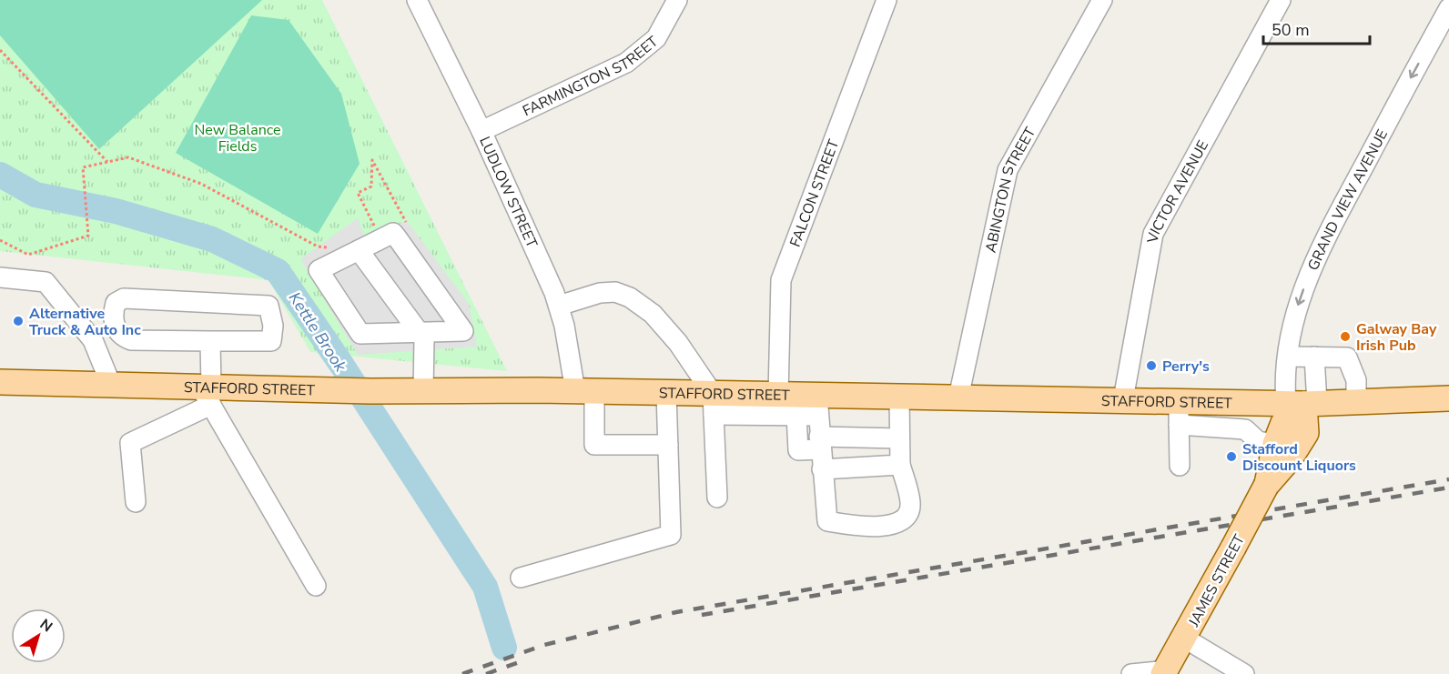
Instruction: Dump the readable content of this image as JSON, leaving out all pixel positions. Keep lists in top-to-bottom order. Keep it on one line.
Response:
{"streets":{"main road":["STAFFORD STREET","JAMES STREET"],"street":["FARMINGTON STREET","LUDLOW STREET","ABINGTON STREET","VICTOR AVENUE","FALCON STREET","GRAND VIEW AVENUE"]},"crossings":[["FARMINGTON STREET","LUDLOW STREET"],["LUDLOW STREET","STAFFORD STREET"],["ABINGTON STREET","STAFFORD STREET"],["VICTOR AVENUE","STAFFORD STREET"],["FALCON STREET","STAFFORD STREET"],["GRAND VIEW AVENUE","STAFFORD STREET"],["GRAND VIEW AVENUE","JAMES STREET"],["STAFFORD STREET","JAMES STREET"]],"one_way":["GRAND VIEW AVENUE"],"water":["Kettle Brook"],"parks":["New Balance Fields"],"places":["Alternative Truck & Auto Inc","Galway Bay Irish Pub","Perry's","Stafford Discount Liquors"],"scale_bar":"50 m","north":"top right"}
